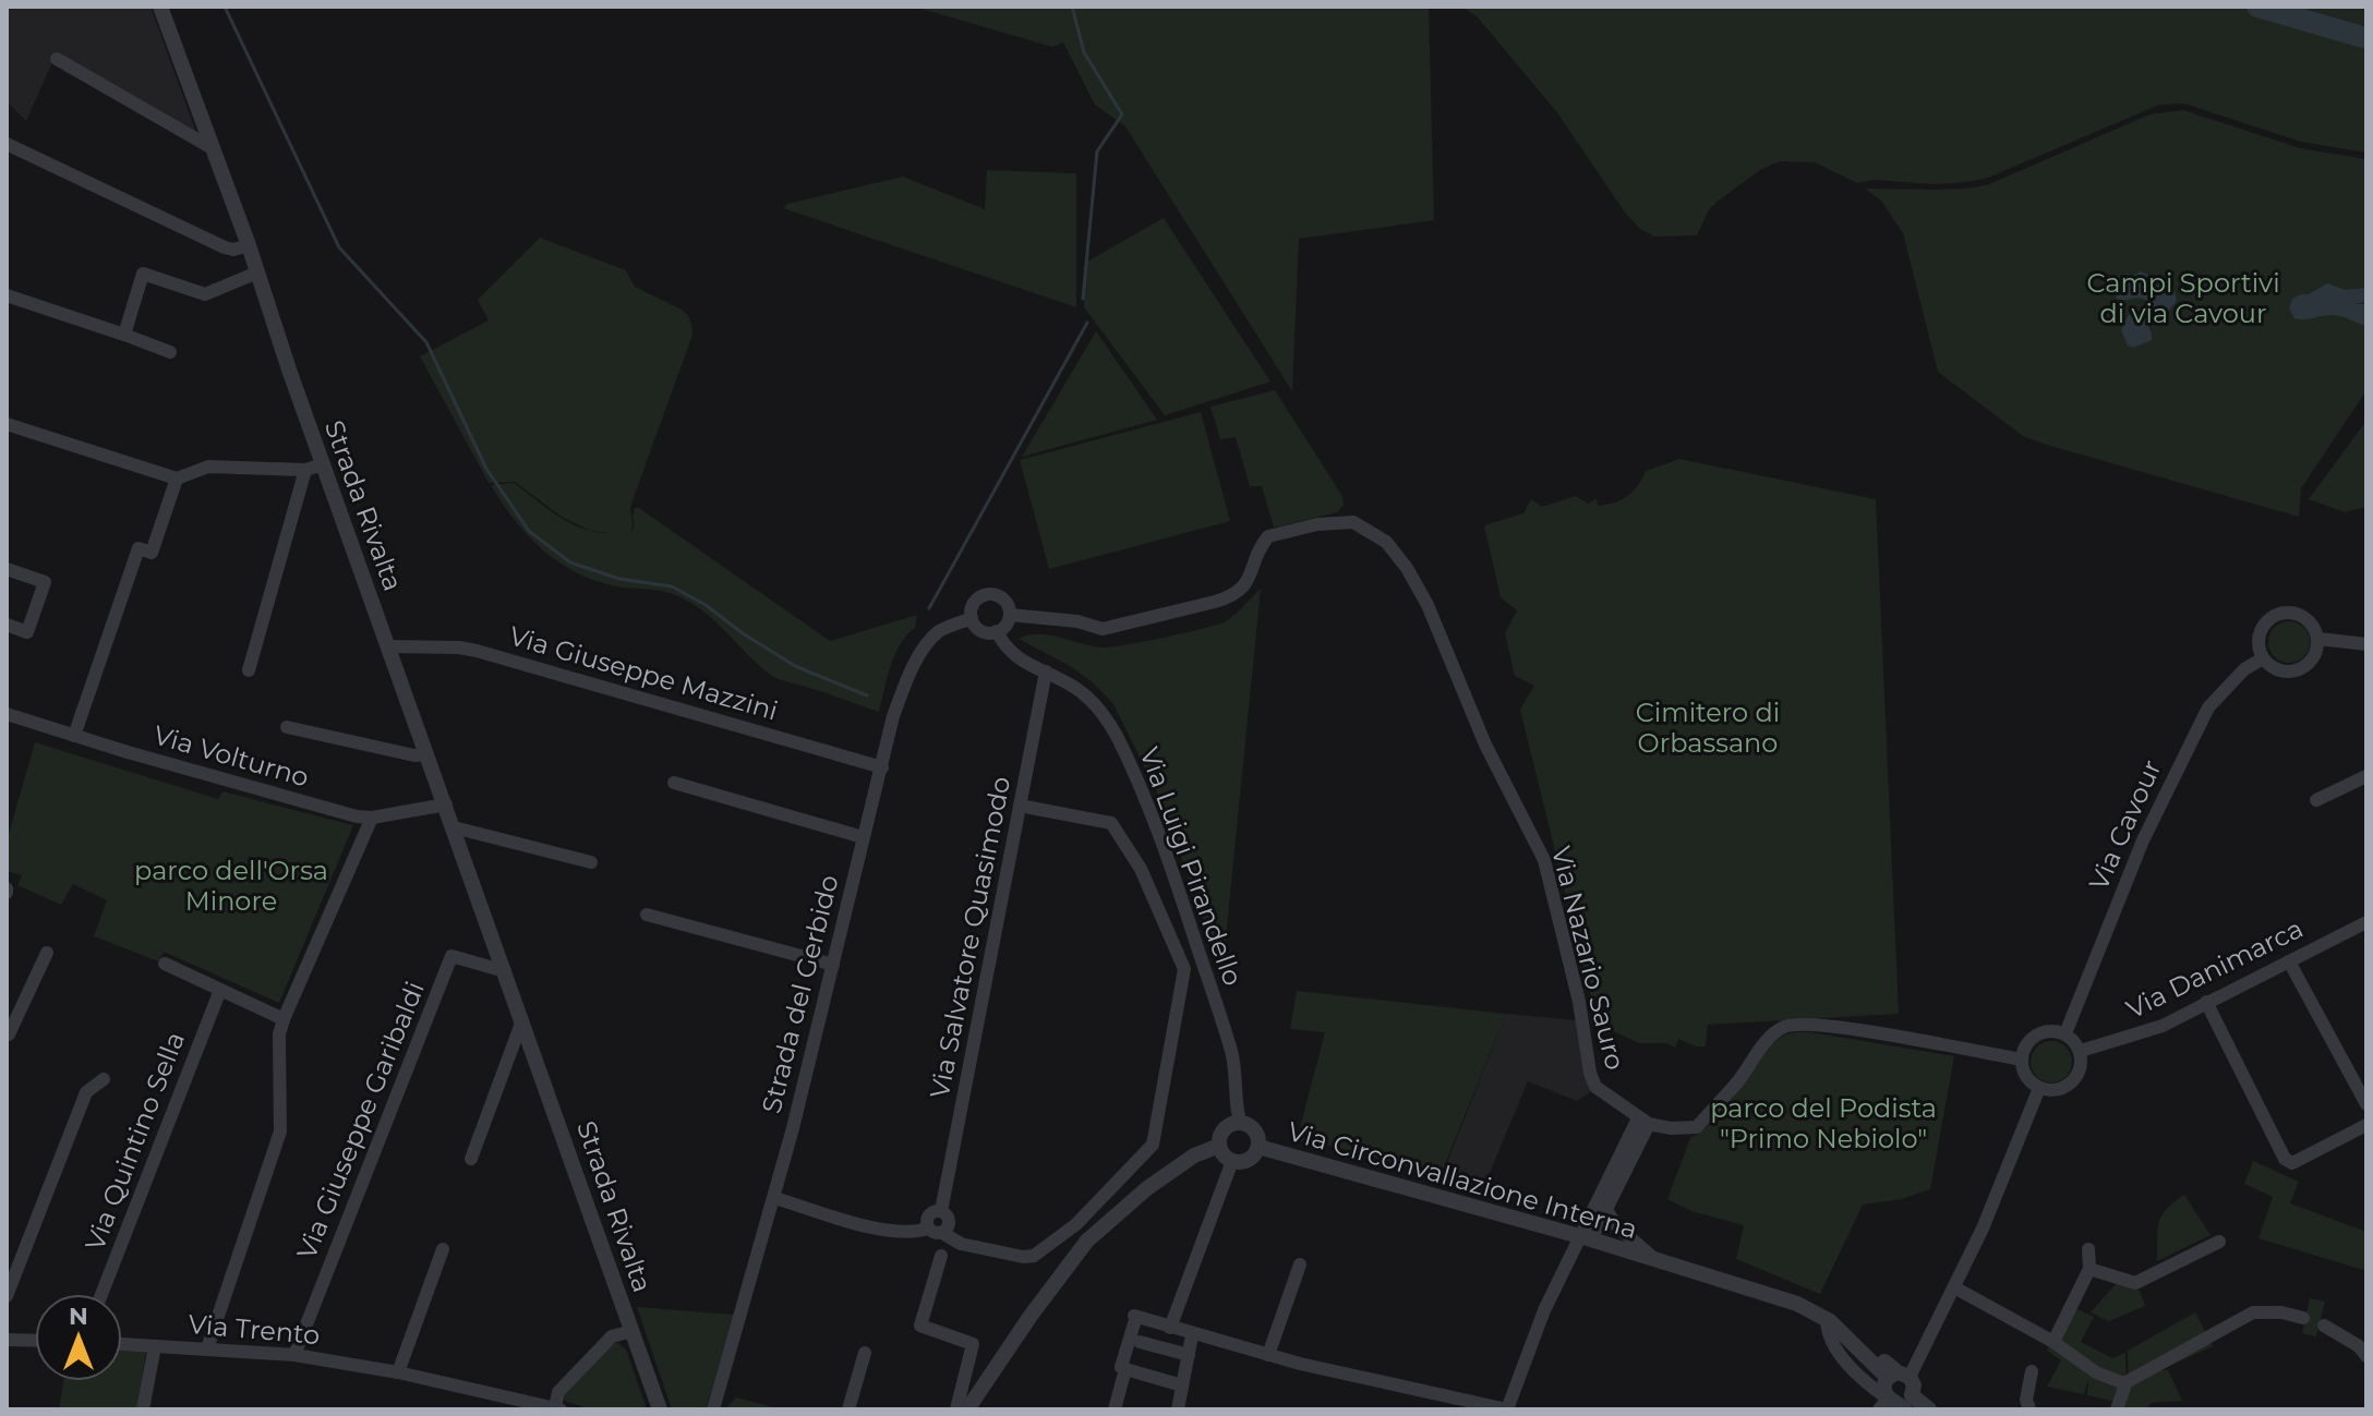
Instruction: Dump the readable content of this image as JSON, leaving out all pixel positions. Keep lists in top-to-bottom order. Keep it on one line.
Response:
{"streets":{"street":["Strada Rivalta","Via Giuseppe Mazzini","Via Volturno","Via Cavour","Via Luigi Pirandello","Via Salvatore Quasimodo","Via Nazario Sauro","Via Danimarca","Strada del Gerbido","Via Giuseppe Garibaldi","Via Quintino Sella","Via Circonvallazione Interna","Via Trento"]},"crossings":[["Strada Rivalta","Via Giuseppe Mazzini"],["Strada Rivalta","Via Volturno"],["Strada Rivalta","Via Giuseppe Garibaldi"],["Via Giuseppe Mazzini","Strada del Gerbido"],["Via Cavour","Via Danimarca"],["Via Luigi Pirandello","Via Salvatore Quasimodo"],["Via Luigi Pirandello","Via Nazario Sauro"],["Via Luigi Pirandello","Strada del Gerbido"],["Via Luigi Pirandello","Via Circonvallazione Interna"],["Via Nazario Sauro","Strada del Gerbido"],["Via Giuseppe Garibaldi","Via Trento"]],"parks":["Campi Sportivi di via Cavour","Cimitero di Orbassano","parco dell'Orsa Minore","parco del Podista \"Primo Nebiolo\""],"north":"top"}
